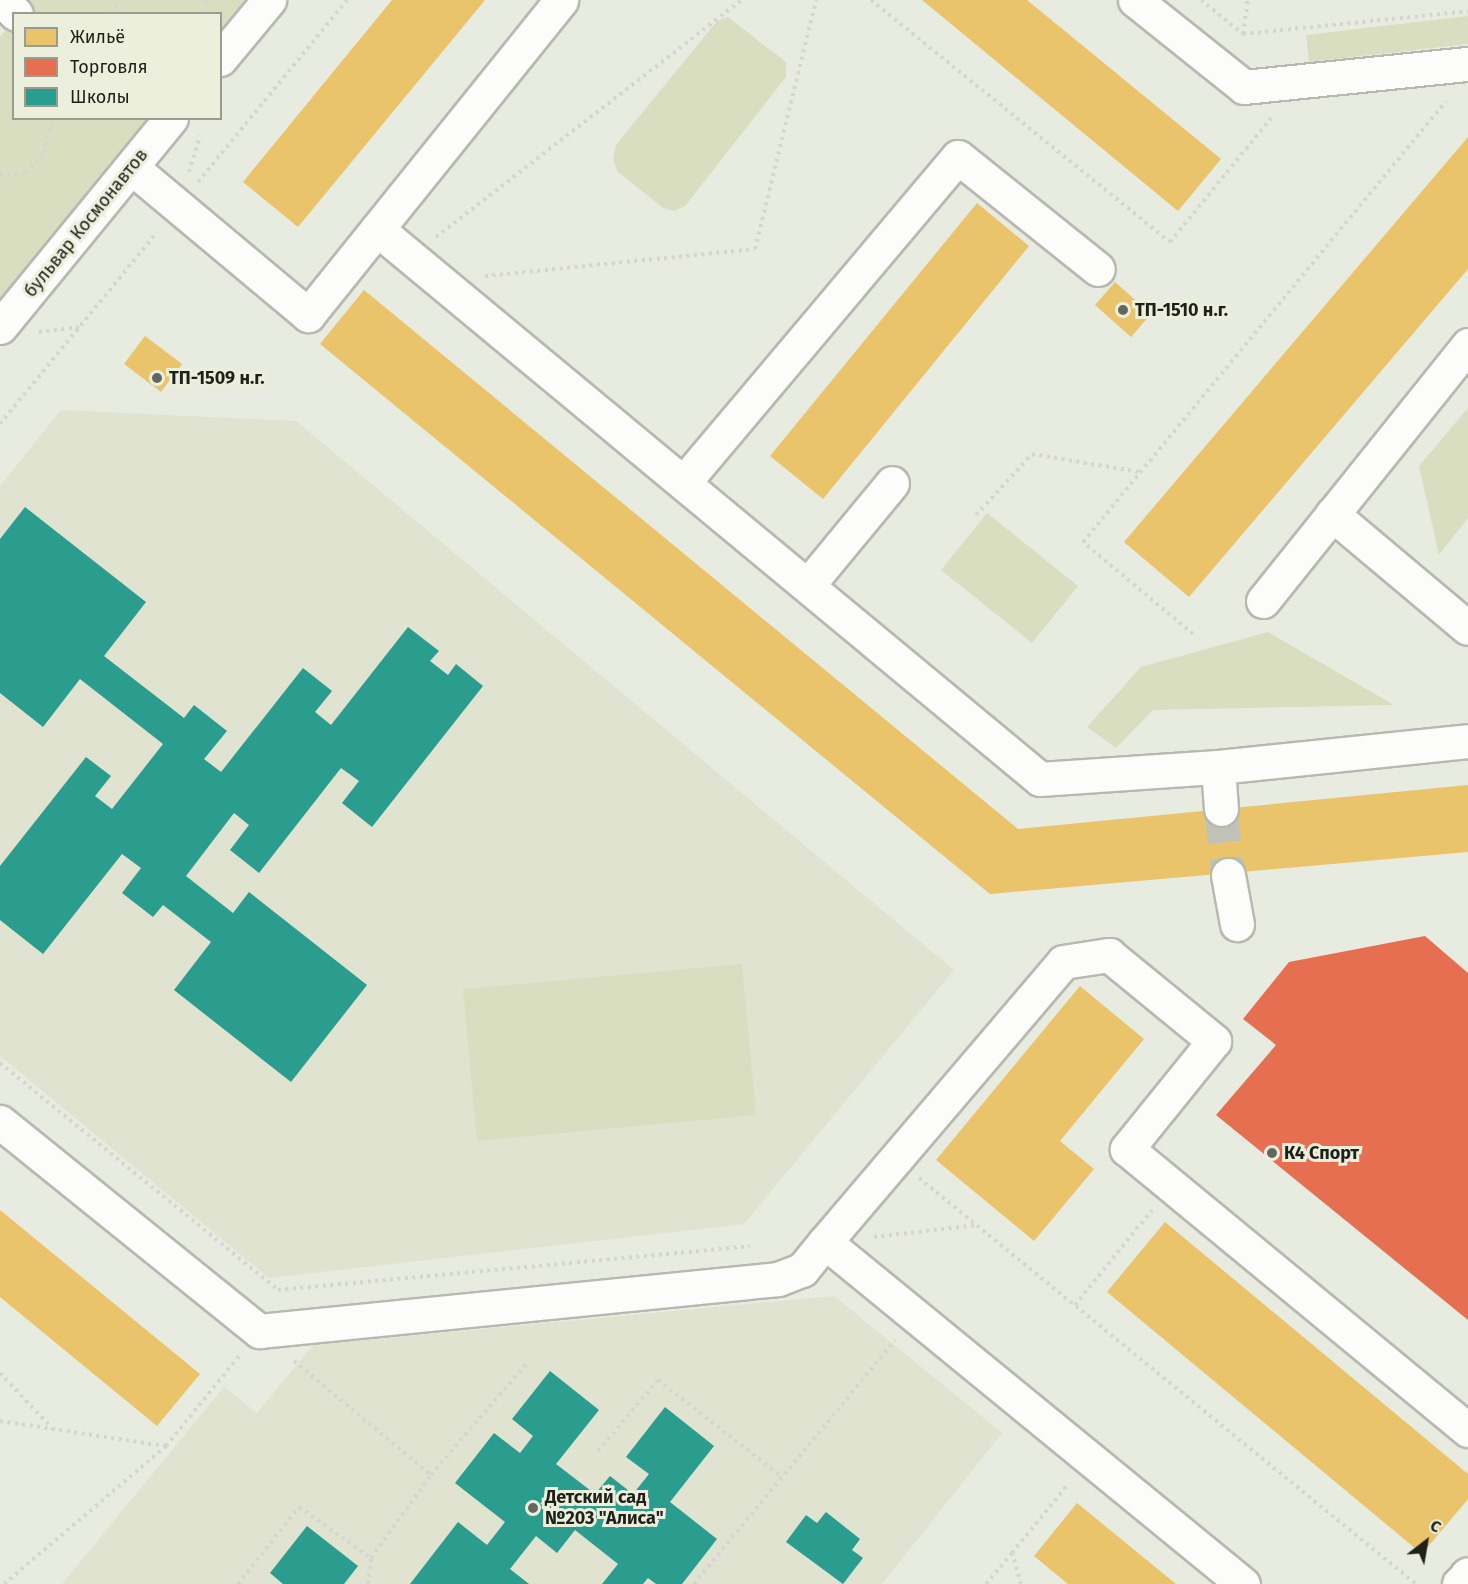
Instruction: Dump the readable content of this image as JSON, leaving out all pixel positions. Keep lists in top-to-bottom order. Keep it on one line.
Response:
{"streets":{"street":["бульвар Космонавтов"]},"places":["ТП-1510 н.г.","ТП-1509 н.г.","К4 Спорт","Детский сад №203 \"Алиса\""],"legend":["Жильё","Торговля","Школы"],"north":"top right"}
